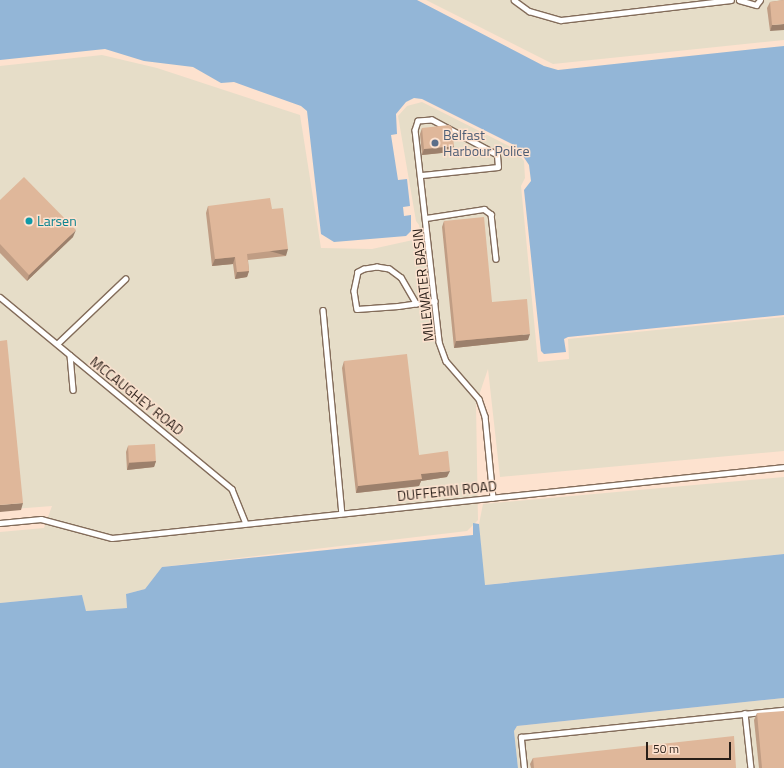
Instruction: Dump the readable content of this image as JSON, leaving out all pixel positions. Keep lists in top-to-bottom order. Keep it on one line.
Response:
{"streets":{"lane":["MILEWATER BASIN","MCCAUGHEY ROAD","DUFFERIN ROAD"]},"crossings":[["MILEWATER BASIN","DUFFERIN ROAD"],["MCCAUGHEY ROAD","DUFFERIN ROAD"]],"places":["Belfast Harbour Police","Larsen"],"scale_bar":"50 m"}
